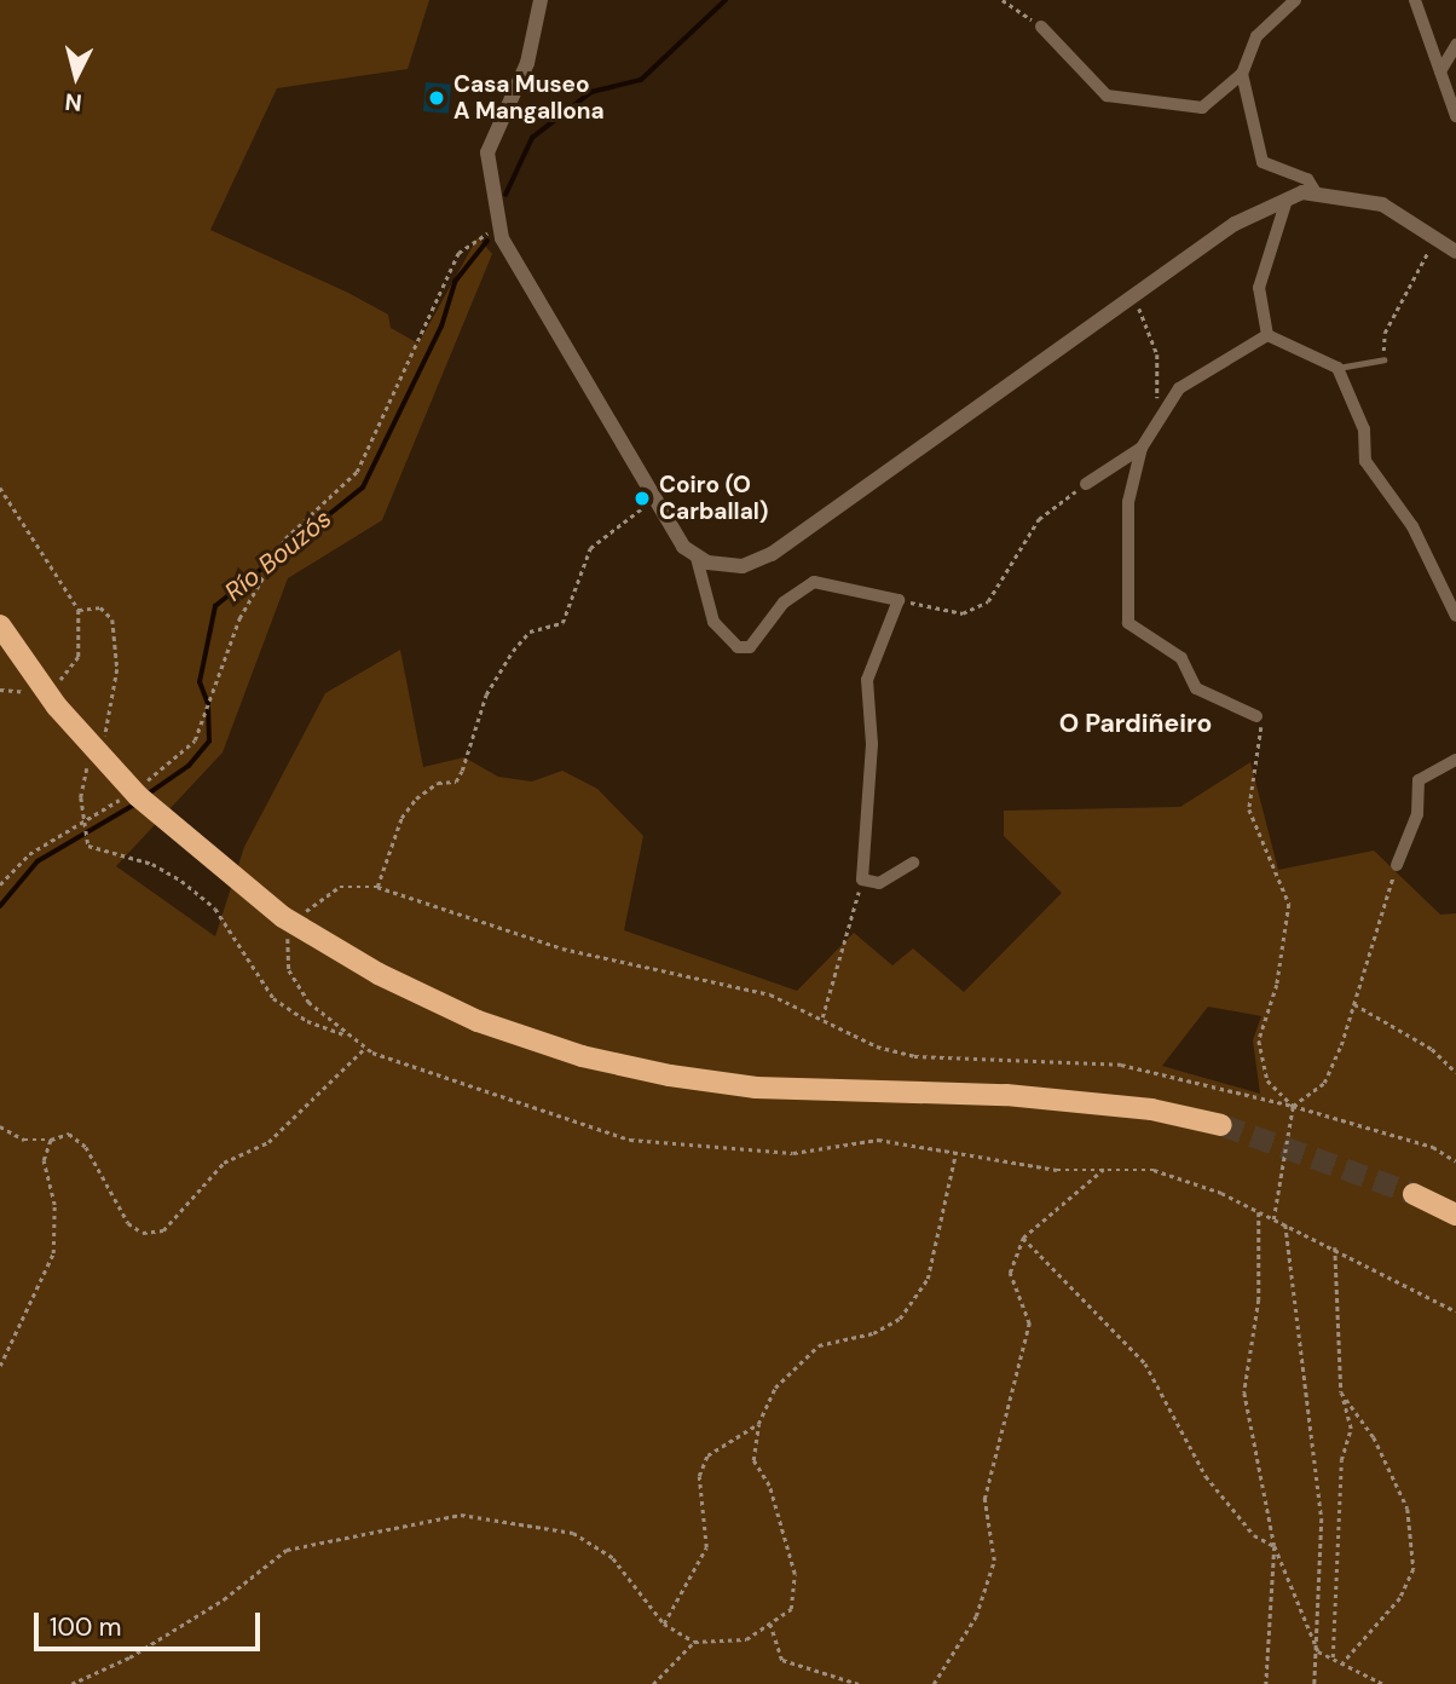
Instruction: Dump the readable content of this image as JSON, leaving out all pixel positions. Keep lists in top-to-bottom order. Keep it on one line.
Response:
{"districts":["O Pardiñeiro"],"water":["Río Bouzós"],"places":["Casa Museo A Mangallona","Coiro (O Carballal)"],"scale_bar":"100 m","north":"bottom"}
